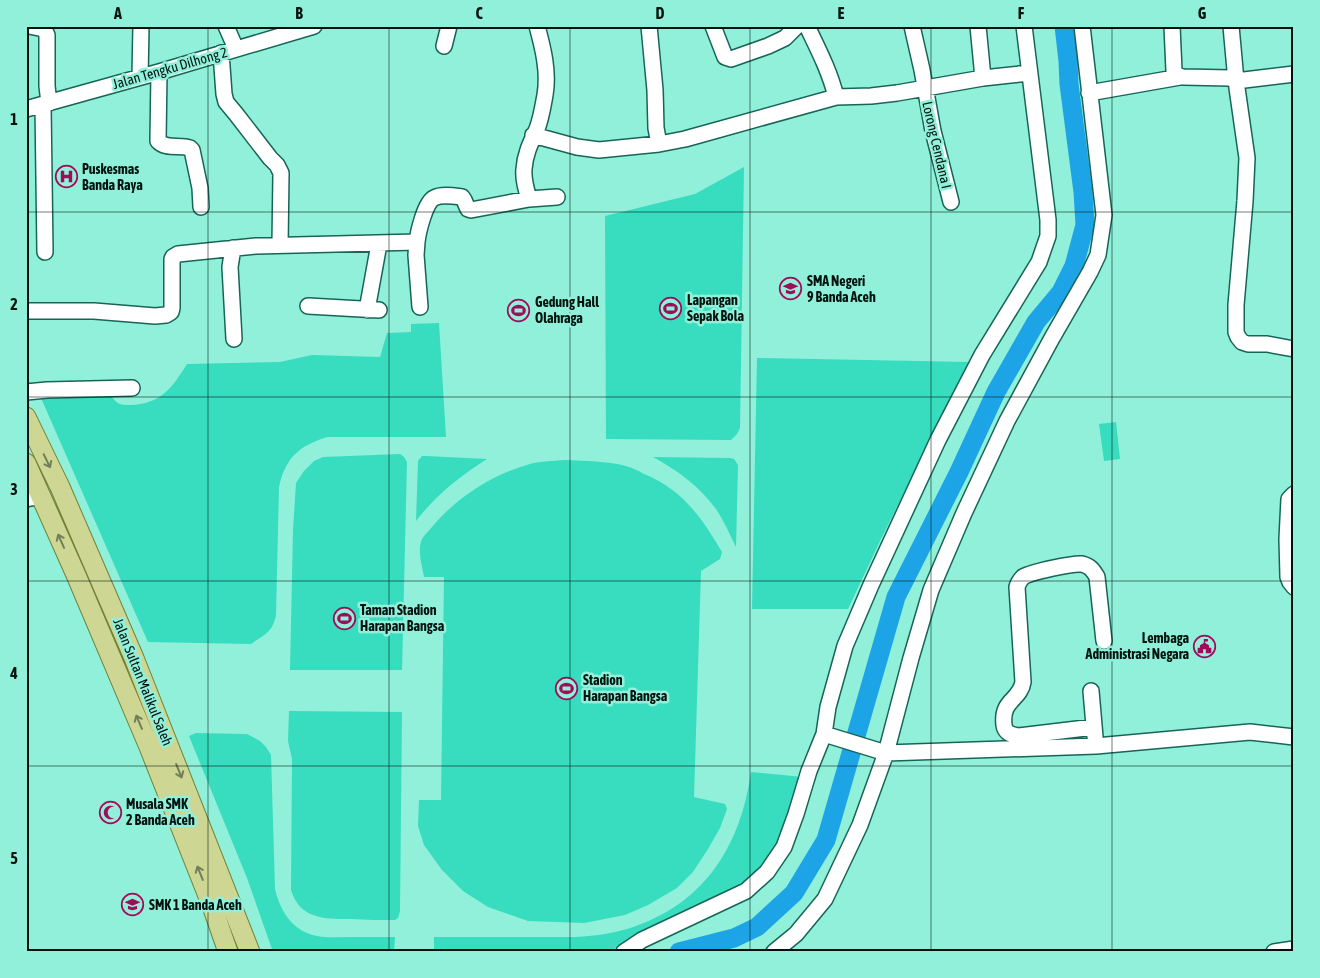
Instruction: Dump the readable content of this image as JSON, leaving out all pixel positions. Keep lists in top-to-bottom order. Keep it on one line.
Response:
{"streets":{"main road":["Jalan Sultan Malikul Saleh"],"street":["Jalan Tengku Dilhong 2","Lorong Cendana I"]},"places":{"hospital":["Puskesmas Banda Raya"],"school or university":["SMA Negeri 9 Banda Aceh","SMK 1 Banda Aceh"],"sports":["Lapangan Sepak Bola","Gedung Hall Olahraga","Taman Stadion Harapan Bangsa","Stadion Harapan Bangsa"],"public building":["Lembaga Administrasi Negara"],"mosque":["Musala SMK 2 Banda Aceh"]},"grid":{"columns":["A","B","C","D","E","F","G"],"rows":["1","2","3","4","5"]}}
